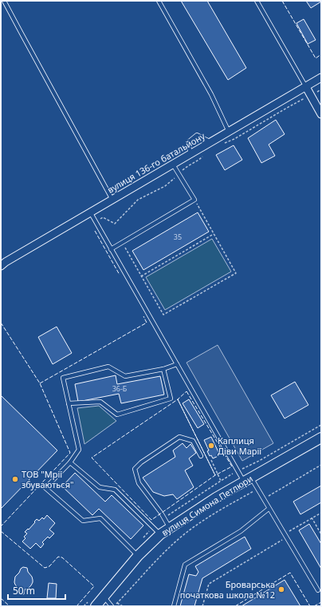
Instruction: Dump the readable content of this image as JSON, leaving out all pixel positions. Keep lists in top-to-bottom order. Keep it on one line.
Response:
{"streets":{"main road":["вулиця Симона Петлюри"],"street":["вулиця 136-го батальйону"]},"places":["Каплиця Діви Марії","ТОВ \"Мрії збуваються\"","Броварська початкова школа №12"],"house_numbers":["35","36-Б"],"scale_bar":"50 m"}
